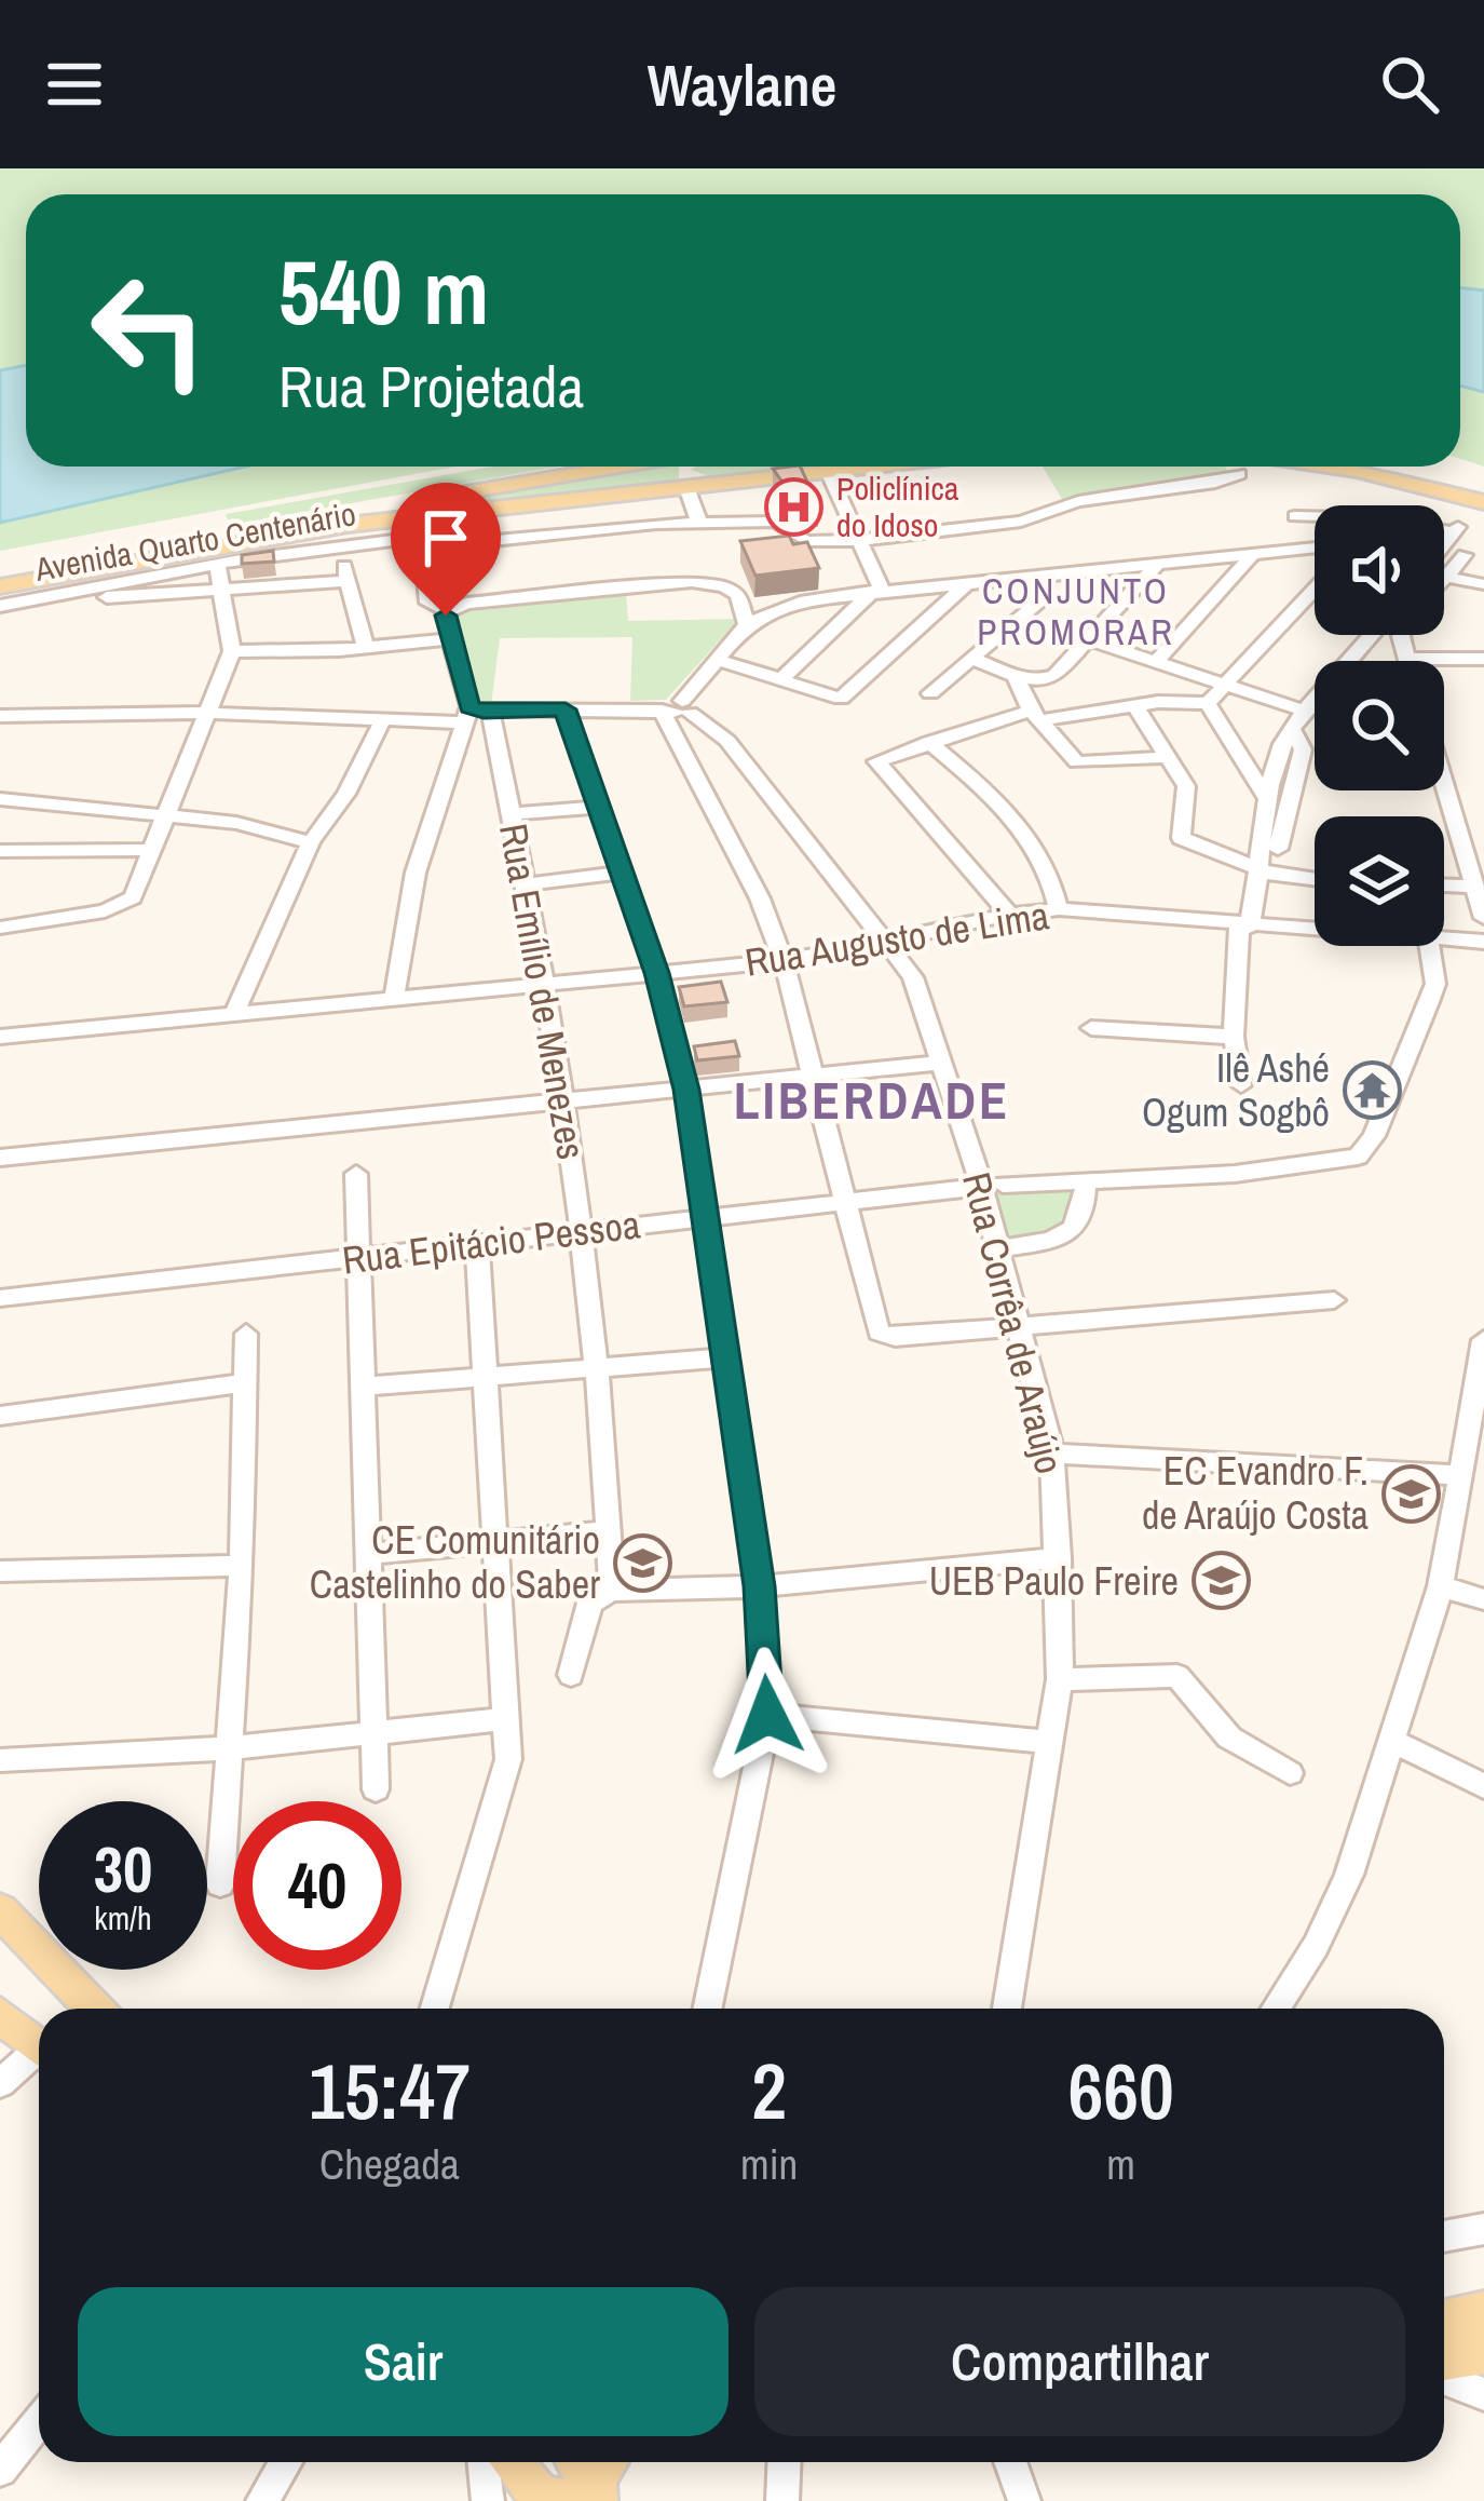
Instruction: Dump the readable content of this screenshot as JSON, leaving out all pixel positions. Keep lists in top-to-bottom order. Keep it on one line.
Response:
{"streets":{"main road":["Avenida Quarto Centenário"],"street":["Rua Augusto de Lima","Rua Emílio de Menezes","Rua Epitácio Pessoa","Rua Corrêa de Araújo"]},"crossings":[["Rua Augusto de Lima","Rua Emílio de Menezes"],["Rua Augusto de Lima","Rua Corrêa de Araújo"],["Rua Emílio de Menezes","Rua Epitácio Pessoa"],["Rua Epitácio Pessoa","Rua Corrêa de Araújo"]],"districts":["CONJUNTO PROMORAR","LIBERDADE"],"places":{"hospital":["Policlínica do Idoso"],"temple":["Ilê Ashé Ogum Sogbô"],"school or university":["EC Evandro F. de Araújo Costa","CE Comunitário Castelinho do Saber","UEB Paulo Freire"]},"page":{"header":"Waylane","turn":["540 m","Rua Projetada"],"speed":"30 km/h","limit":"40","eta":["15:47","Chegada","2","min","660","m"],"buttons":["Sair","Compartilhar"]}}
